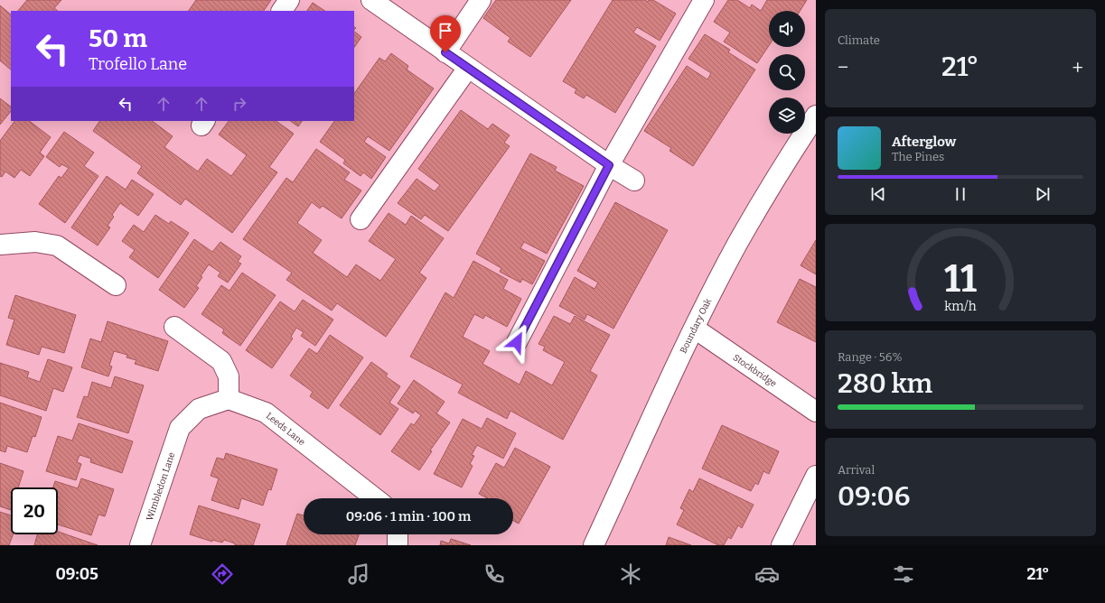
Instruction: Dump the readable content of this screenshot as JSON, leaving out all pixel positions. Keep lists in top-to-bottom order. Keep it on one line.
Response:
{"streets":{"street":["Boundary Oak","Stockbridge","Leeds Lane","Wimbledon Lane"]},"crossings":[["Boundary Oak","Stockbridge"],["Leeds Lane","Wimbledon Lane"]],"page":{"tile":["Climate",["Range · 56%","280 km"],["Arrival","09:06"]],"turn":["50 m","Trofello Lane"],"heat":["−","21°","+"],"song":["Afterglow","The Pines"],"limit":"20","trip":"09:06 · 1 min · 100 m","tabs":["09:05","21°"],"gauge":["11","km/h"]}}
